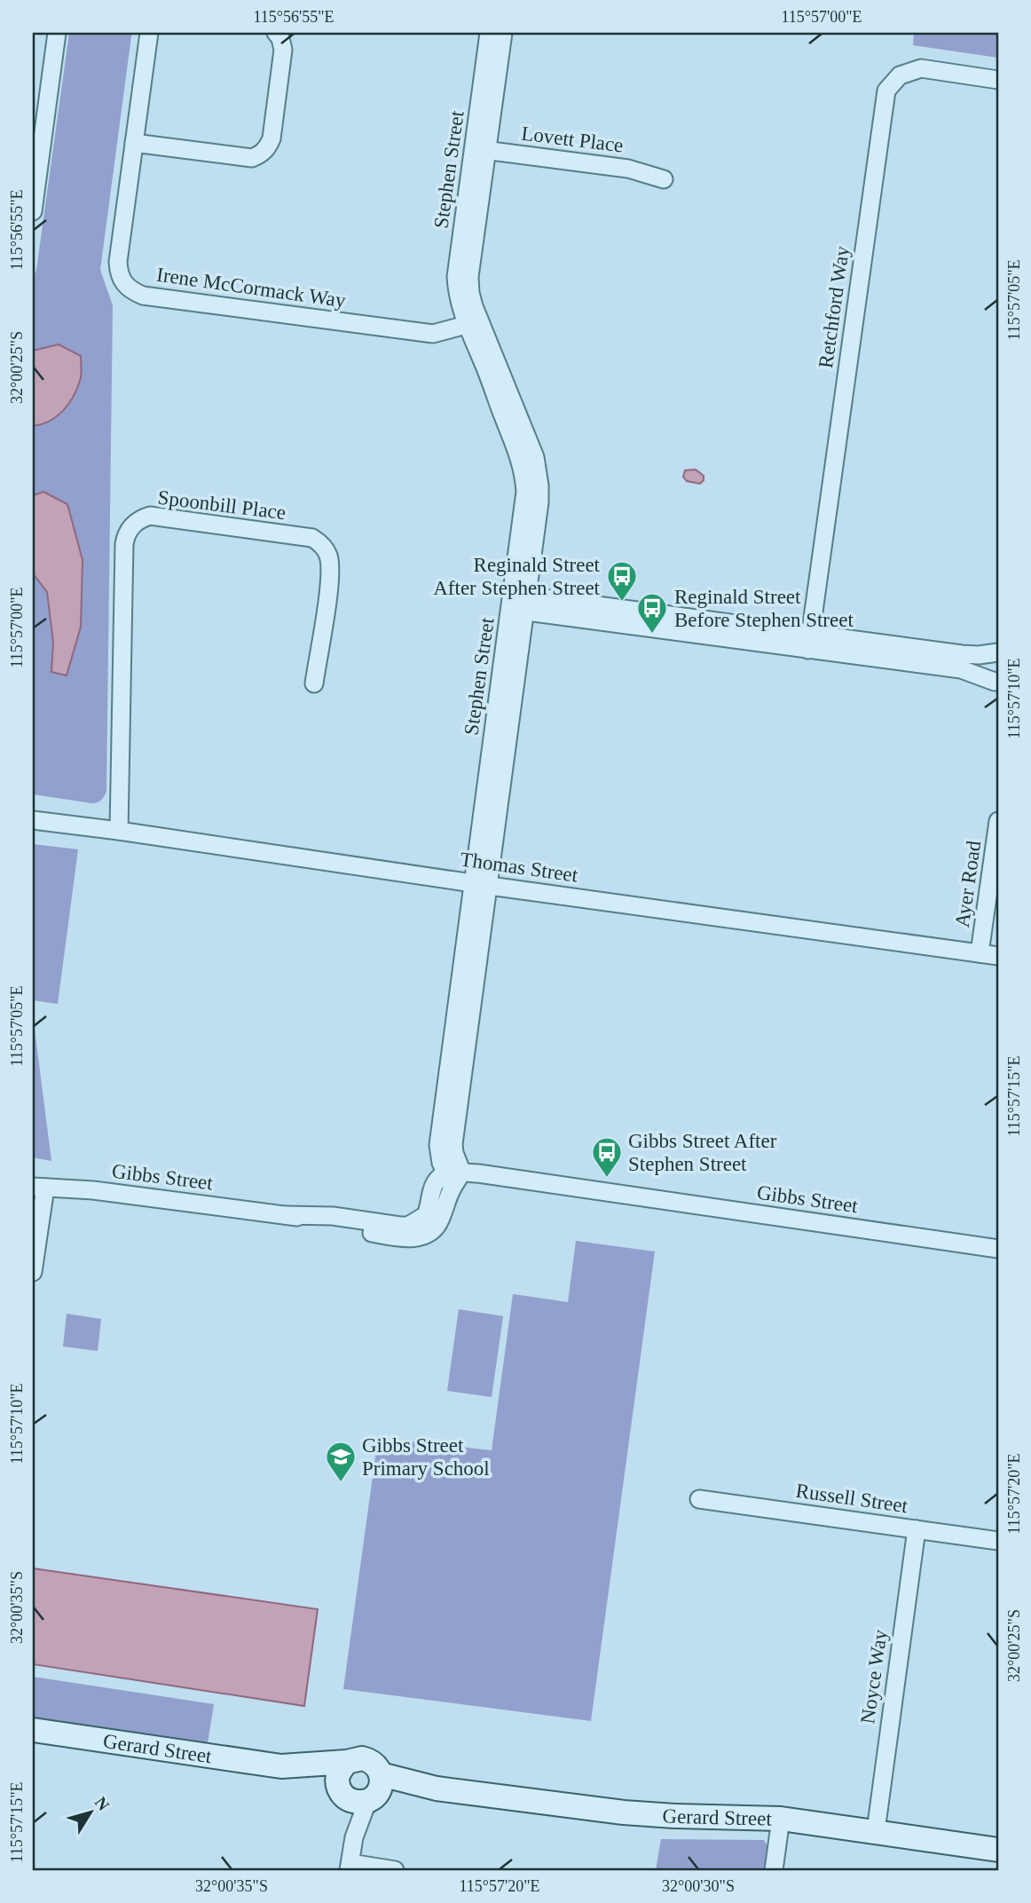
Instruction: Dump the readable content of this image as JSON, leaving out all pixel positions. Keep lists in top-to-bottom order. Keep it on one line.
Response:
{"streets":{"street":["Lovett Place","Stephen Street","Irene McCormack Way","Retchford Way","Spoonbill Place","Thomas Street","Ayer Road","Gibbs Street","Russell Street","Noyce Way","Gerard Street"]},"crossings":[["Lovett Place","Stephen Street"],["Stephen Street","Irene McCormack Way"],["Stephen Street","Thomas Street"],["Stephen Street","Gibbs Street"],["Spoonbill Place","Thomas Street"],["Thomas Street","Ayer Road"],["Russell Street","Noyce Way"],["Noyce Way","Gerard Street"]],"places":{"bus stop":["Reginald Street After Stephen Street","Reginald Street Before Stephen Street","Gibbs Street After Stephen Street"],"school or university":["Gibbs Street Primary School"]},"north":"top right","coordinates":["115°56'55\"E","115°57'00\"E","115°57'05\"E","32°00'25\"S","115°57'10\"E","115°57'15\"E","115°57'20\"E","32°00'35\"S","32°00'30\"S"]}
